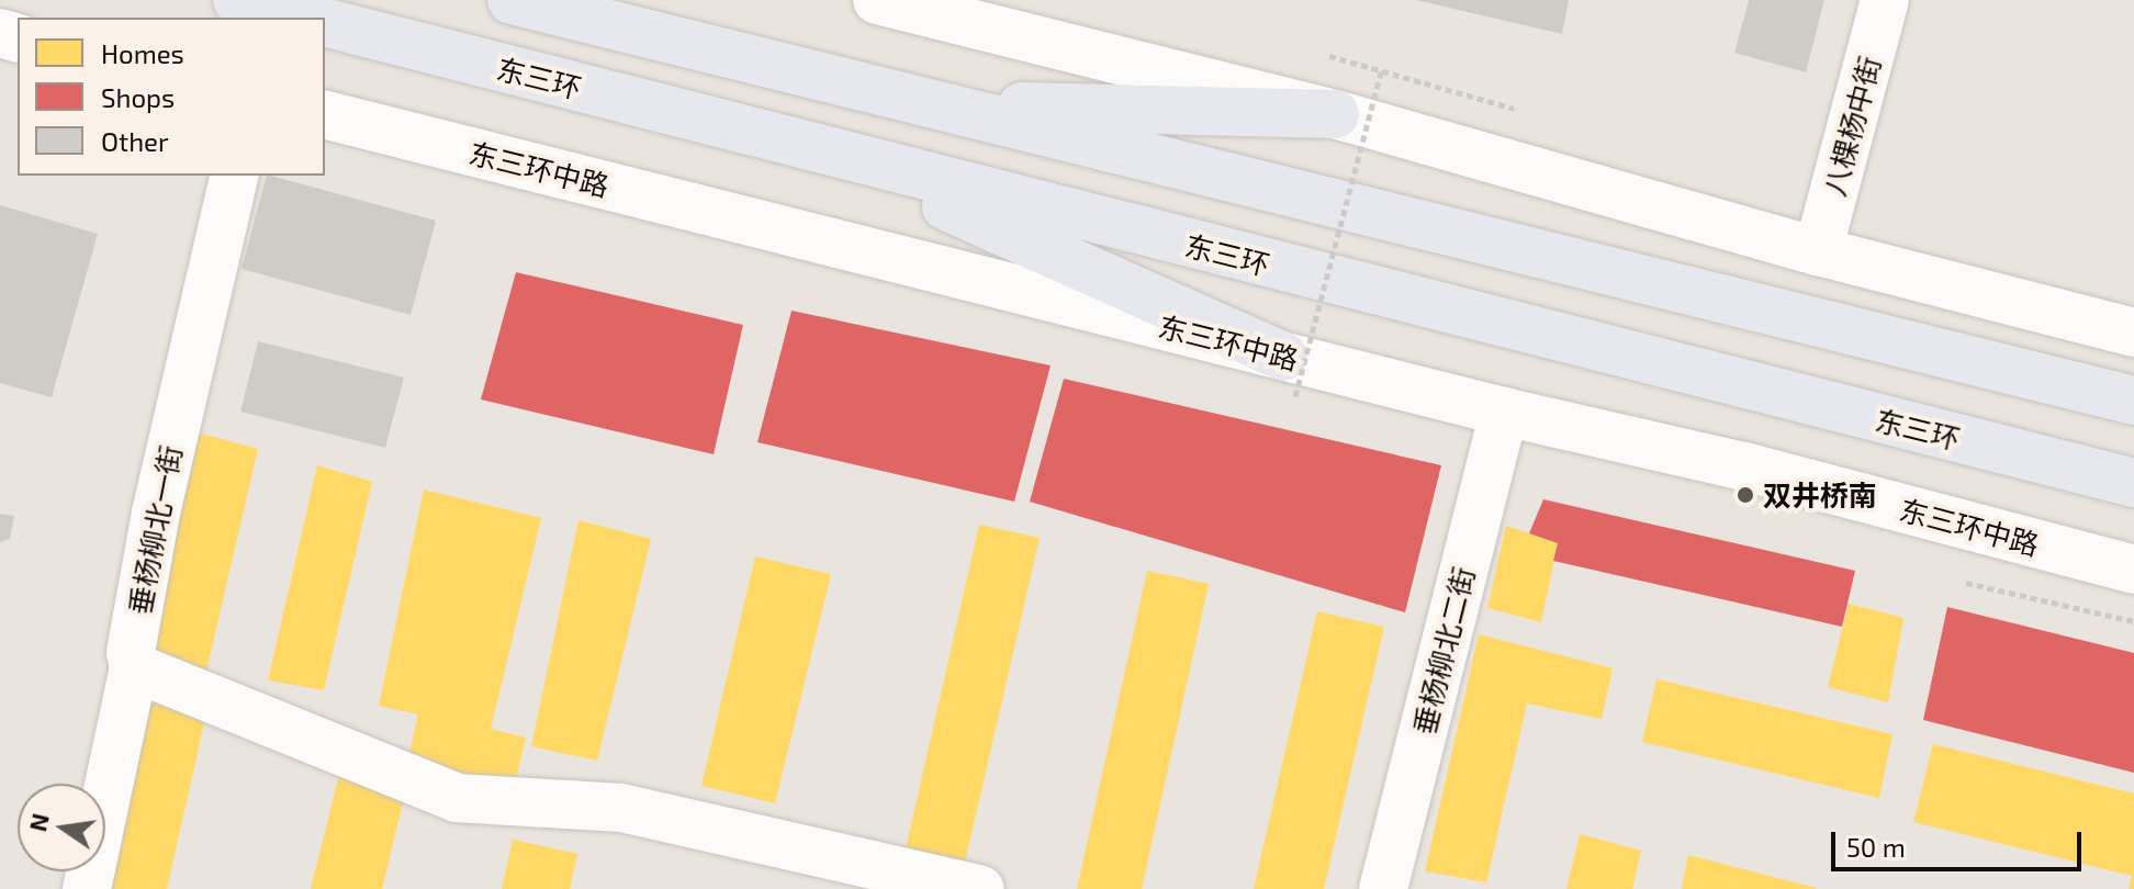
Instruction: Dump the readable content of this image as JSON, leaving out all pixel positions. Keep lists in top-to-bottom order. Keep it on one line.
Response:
{"streets":{"highway":["东三环"],"street":["八棵杨中街","东三环中路","垂杨柳北一街","垂杨柳北二街"]},"crossings":[["东三环中路","垂杨柳北二街"]],"places":["双井桥南"],"legend":["Homes","Shops","Other"],"scale_bar":"50 m","north":"left"}
